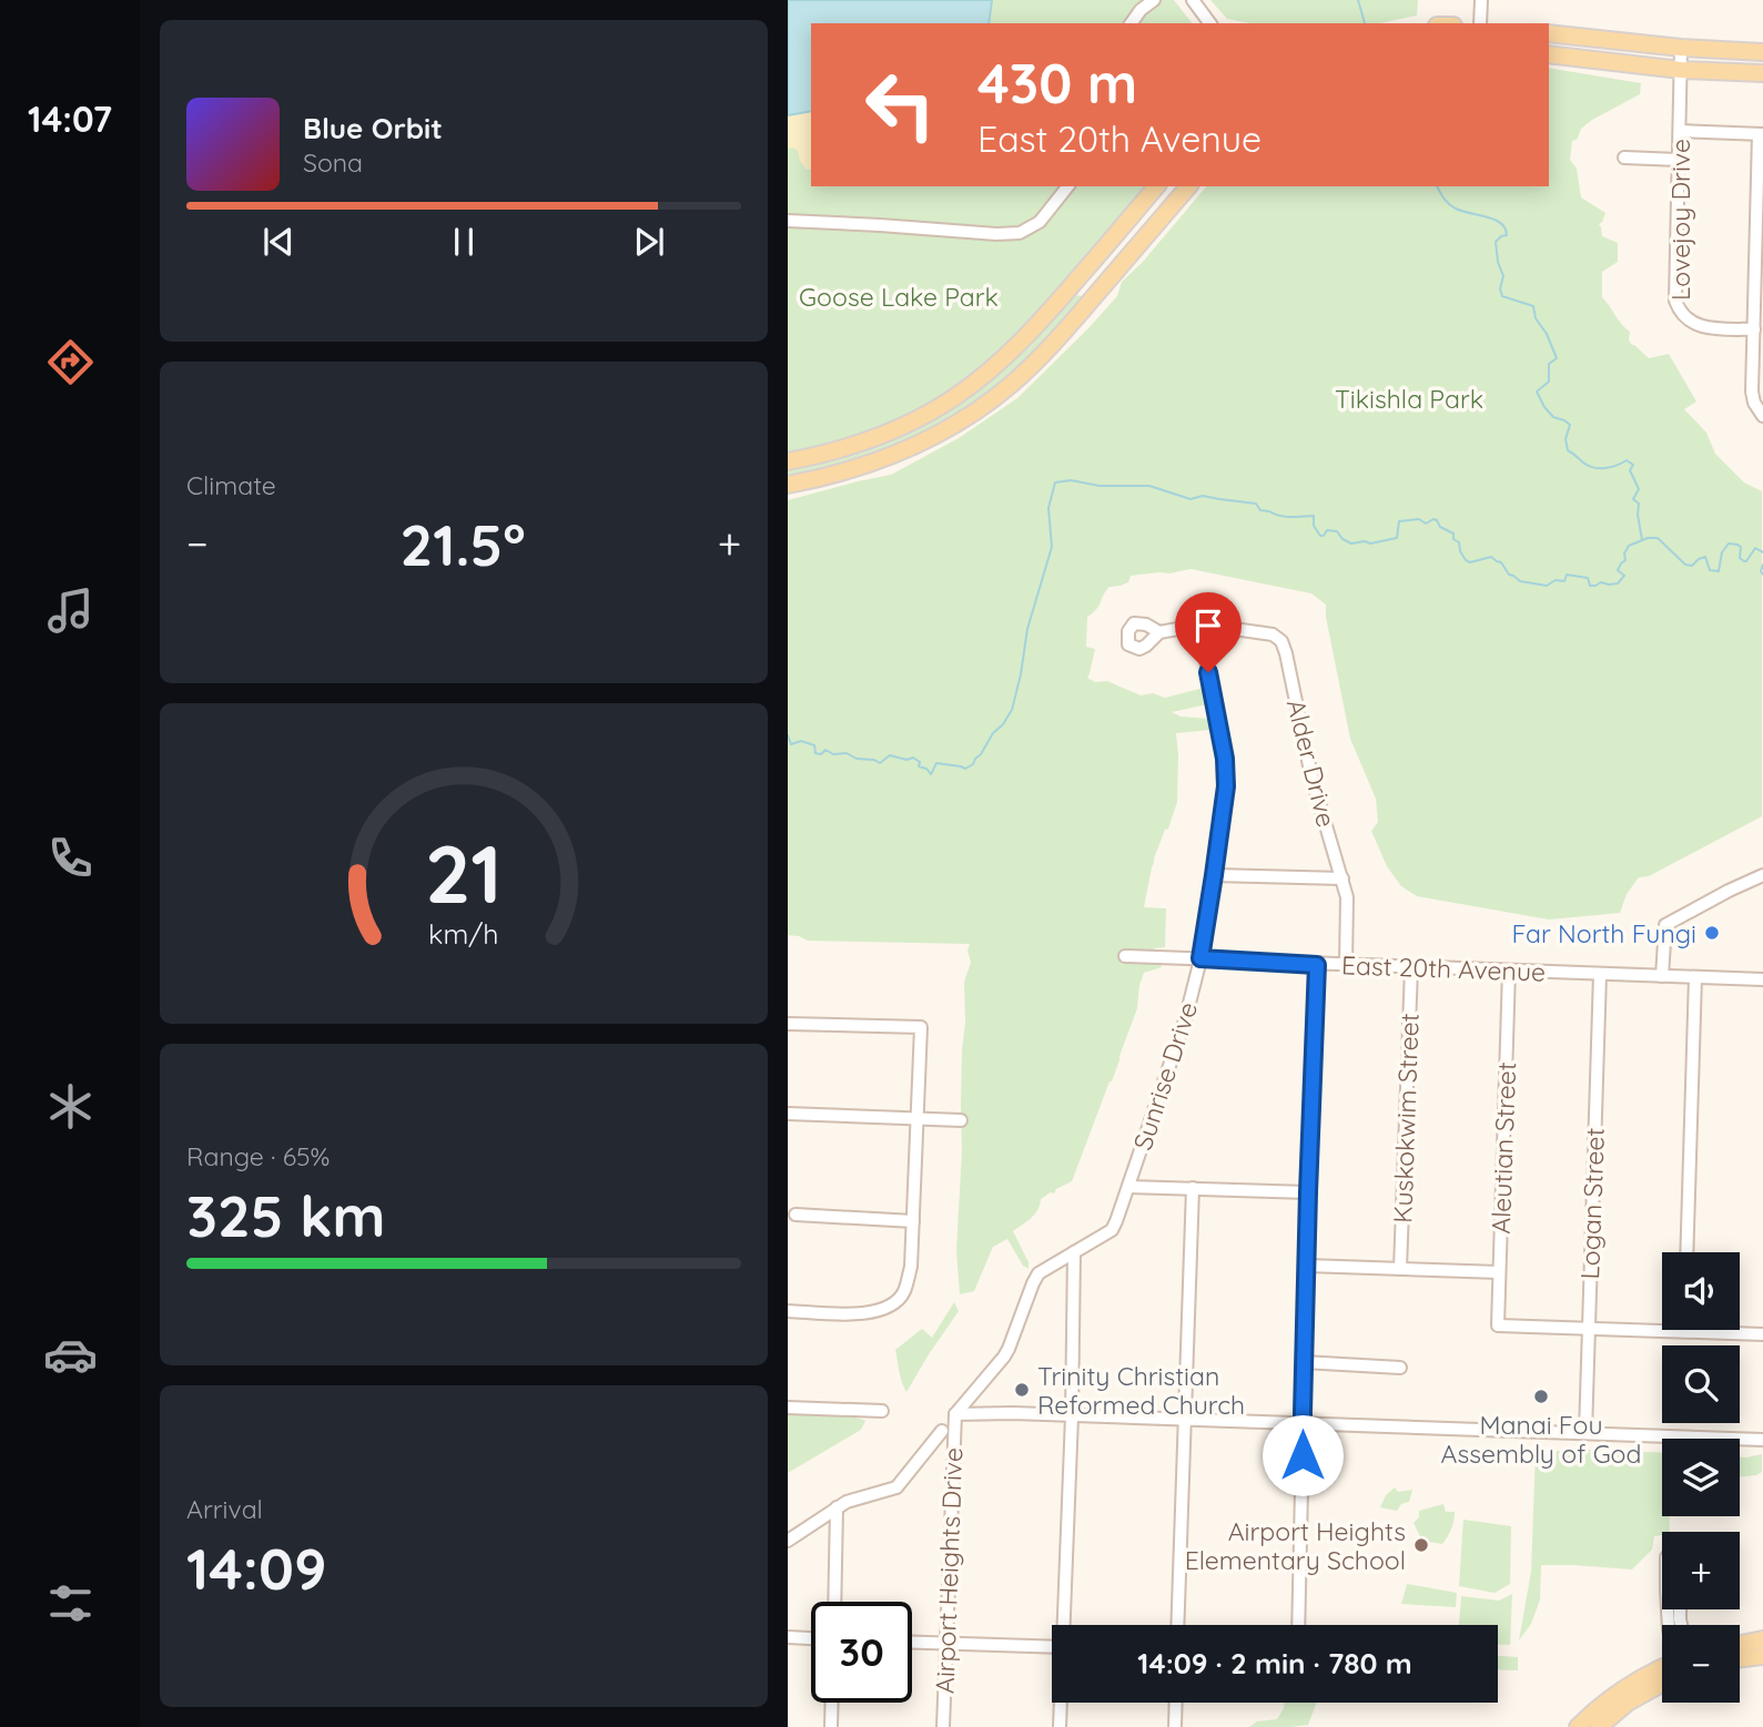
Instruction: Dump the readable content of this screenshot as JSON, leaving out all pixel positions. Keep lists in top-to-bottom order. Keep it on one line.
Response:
{"streets":{"street":["Lovejoy Drive","Alder Drive","East 20th Avenue","Sunrise Drive","Kuskokwim Street","Aleutian Street","Logan Street","Airport Heights Drive"]},"crossings":[["Alder Drive","East 20th Avenue"],["Alder Drive","Sunrise Drive"],["East 20th Avenue","Sunrise Drive"],["East 20th Avenue","Kuskokwim Street"],["East 20th Avenue","Aleutian Street"],["East 20th Avenue","Logan Street"],["Sunrise Drive","Airport Heights Drive"],["Aleutian Street","Logan Street"]],"parks":["Goose Lake Park","Tikishla Park"],"places":["Far North Fungi","Trinity Christian Reformed Church","Manai Fou Assembly of God","Airport Heights Elementary School"],"page":{"tabs":"14:07","turn":["430 m","East 20th Avenue"],"song":["Blue Orbit","Sona"],"tile":["Climate",["Range · 65%","325 km"],["Arrival","14:09"]],"heat":["−","21.5°","+"],"map_buttons":["+","−"],"limit":"30","trip":"14:09 · 2 min · 780 m","gauge":["21","km/h"]}}
